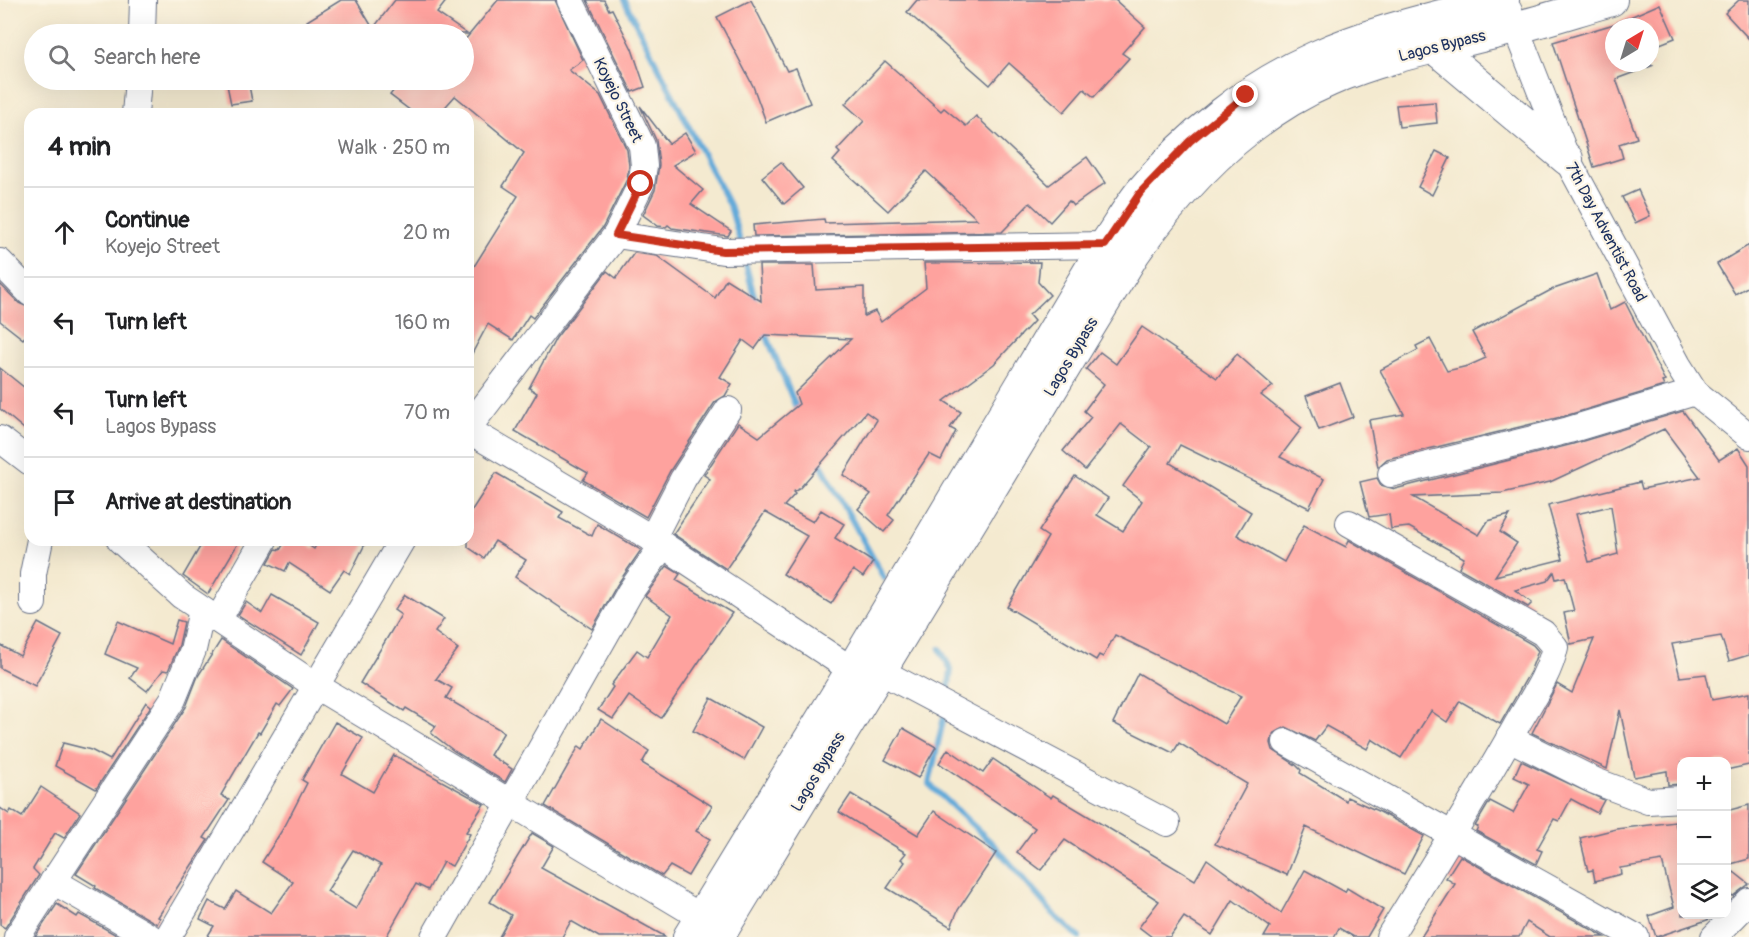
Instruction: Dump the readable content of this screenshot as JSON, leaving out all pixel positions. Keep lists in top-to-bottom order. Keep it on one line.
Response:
{"streets":{"main road":["Lagos Bypass"],"street":["Koyejo Street","7th Day Adventist Road"]},"crossings":[["Lagos Bypass","7th Day Adventist Road"]],"north":"top right","page":{"search":"Search here","heading":["4 min","Walk · 250 m"],"list":[["Continue","Koyejo Street","20 m"],["Turn left","160 m"],["Turn left","Lagos Bypass","70 m"],"Arrive at destination"],"map_buttons":["+","−"]}}
